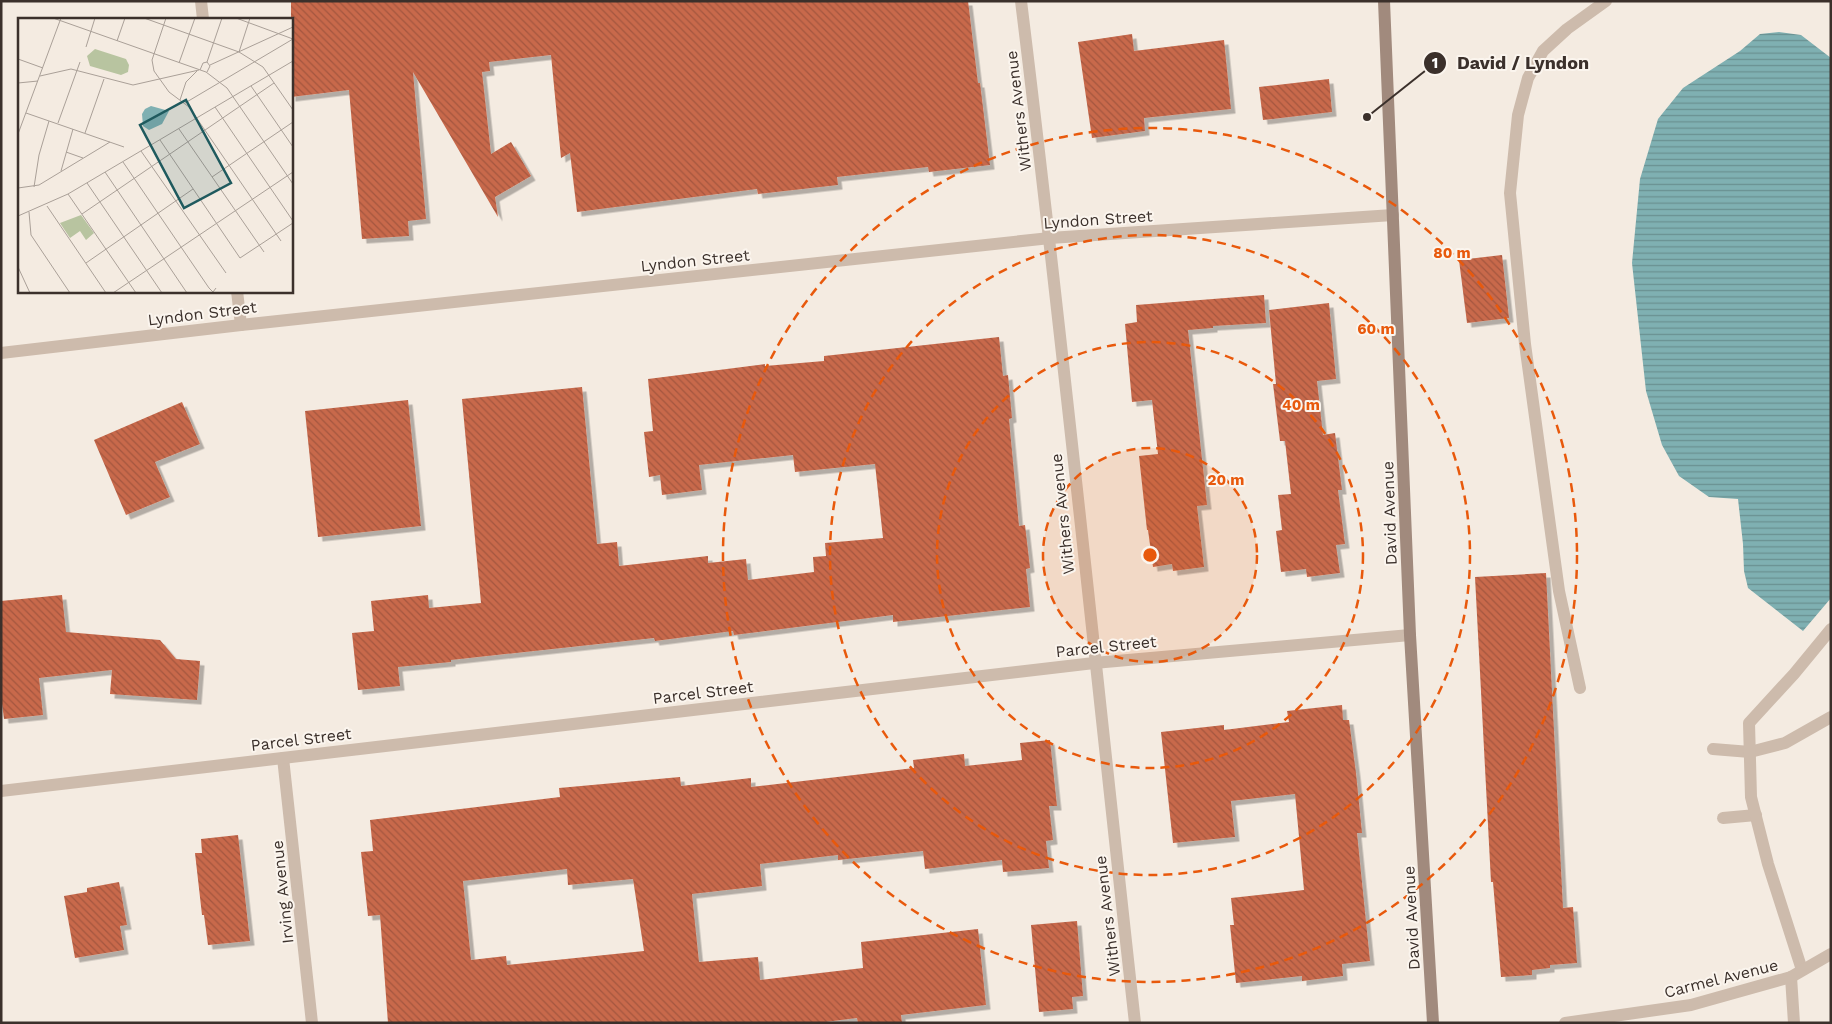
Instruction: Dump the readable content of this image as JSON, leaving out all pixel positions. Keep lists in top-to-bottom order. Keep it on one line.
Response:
{"streets":{"main road":["David Avenue"],"street":["Withers Avenue","Lyndon Street","Parcel Street","Irving Avenue","Carmel Avenue"]},"crossings":[["Withers Avenue","Lyndon Street"],["Withers Avenue","Parcel Street"],["Lyndon Street","David Avenue"],["David Avenue","Parcel Street"],["Parcel Street","Irving Avenue"]],"places":["David / Lyndon"],"rings":["80 m","60 m","40 m","20 m"]}
